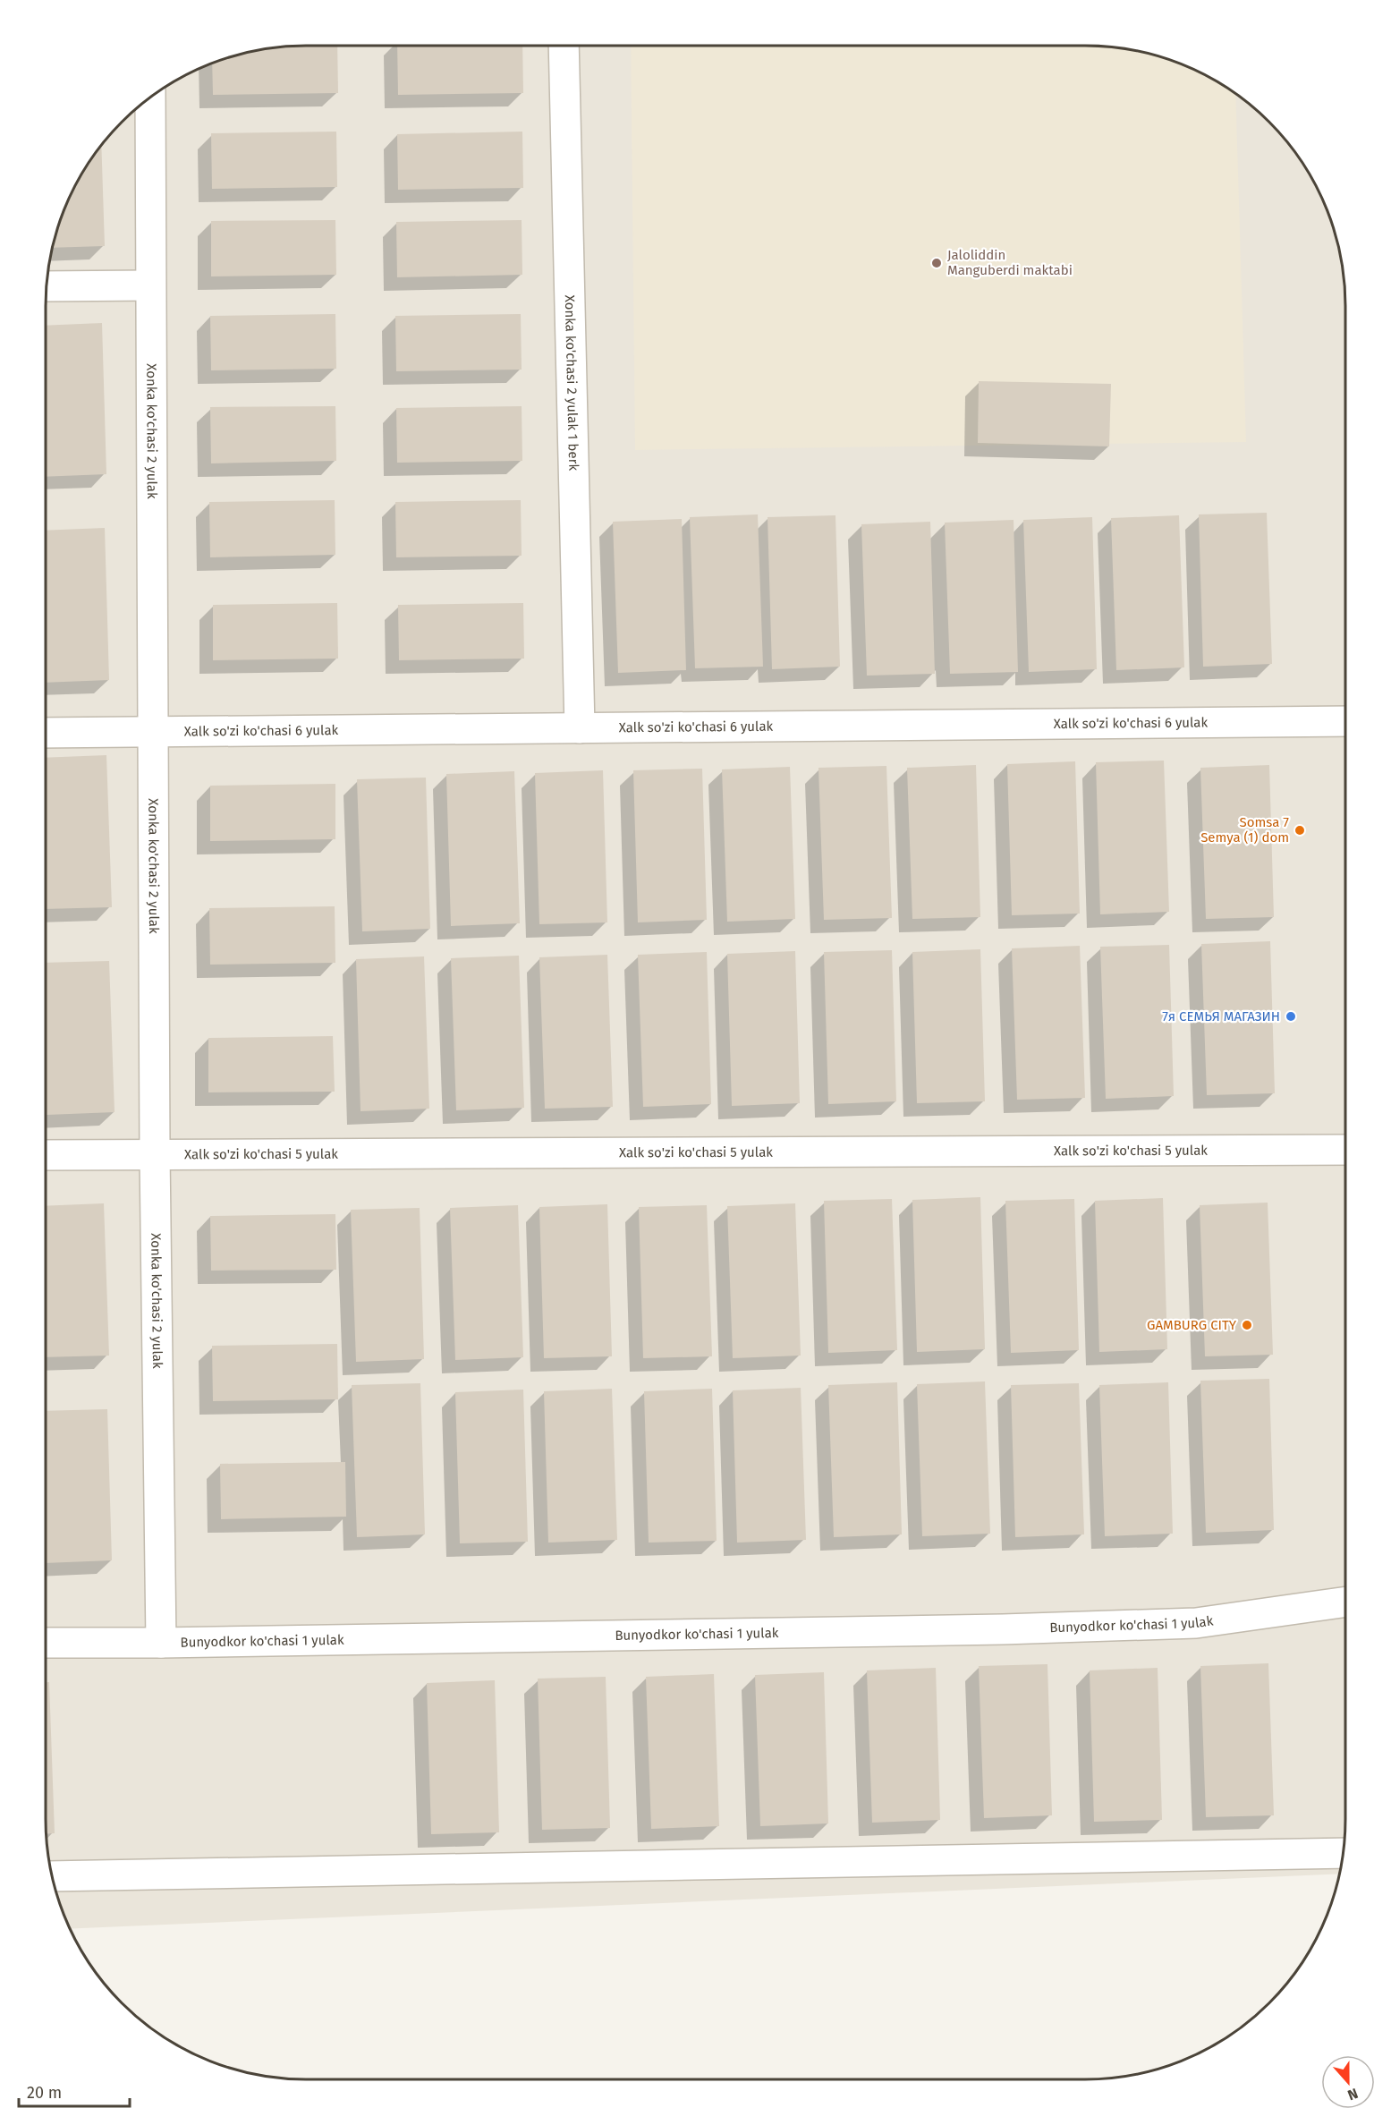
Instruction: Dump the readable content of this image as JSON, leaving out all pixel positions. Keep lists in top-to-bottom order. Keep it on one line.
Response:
{"streets":{"street":["Xonka ko'chasi 2 yulak 1 berk","Xonka ko'chasi 2 yulak","Xalk so'zi ko'chasi 6 yulak","Xalk so'zi ko'chasi 5 yulak","Bunyodkor ko'chasi 1 yulak"]},"crossings":[["Xonka ko'chasi 2 yulak 1 berk","Xalk so'zi ko'chasi 6 yulak"],["Xonka ko'chasi 2 yulak","Xalk so'zi ko'chasi 6 yulak"],["Xonka ko'chasi 2 yulak","Xalk so'zi ko'chasi 5 yulak"],["Xonka ko'chasi 2 yulak","Bunyodkor ko'chasi 1 yulak"]],"places":["Jaloliddin Manguberdi maktabi","Somsa 7 Semya (1) dom","7я СЕМЬЯ МАГАЗИН","GAMBURG CITY"],"scale_bar":"20 m","north":"bottom"}
